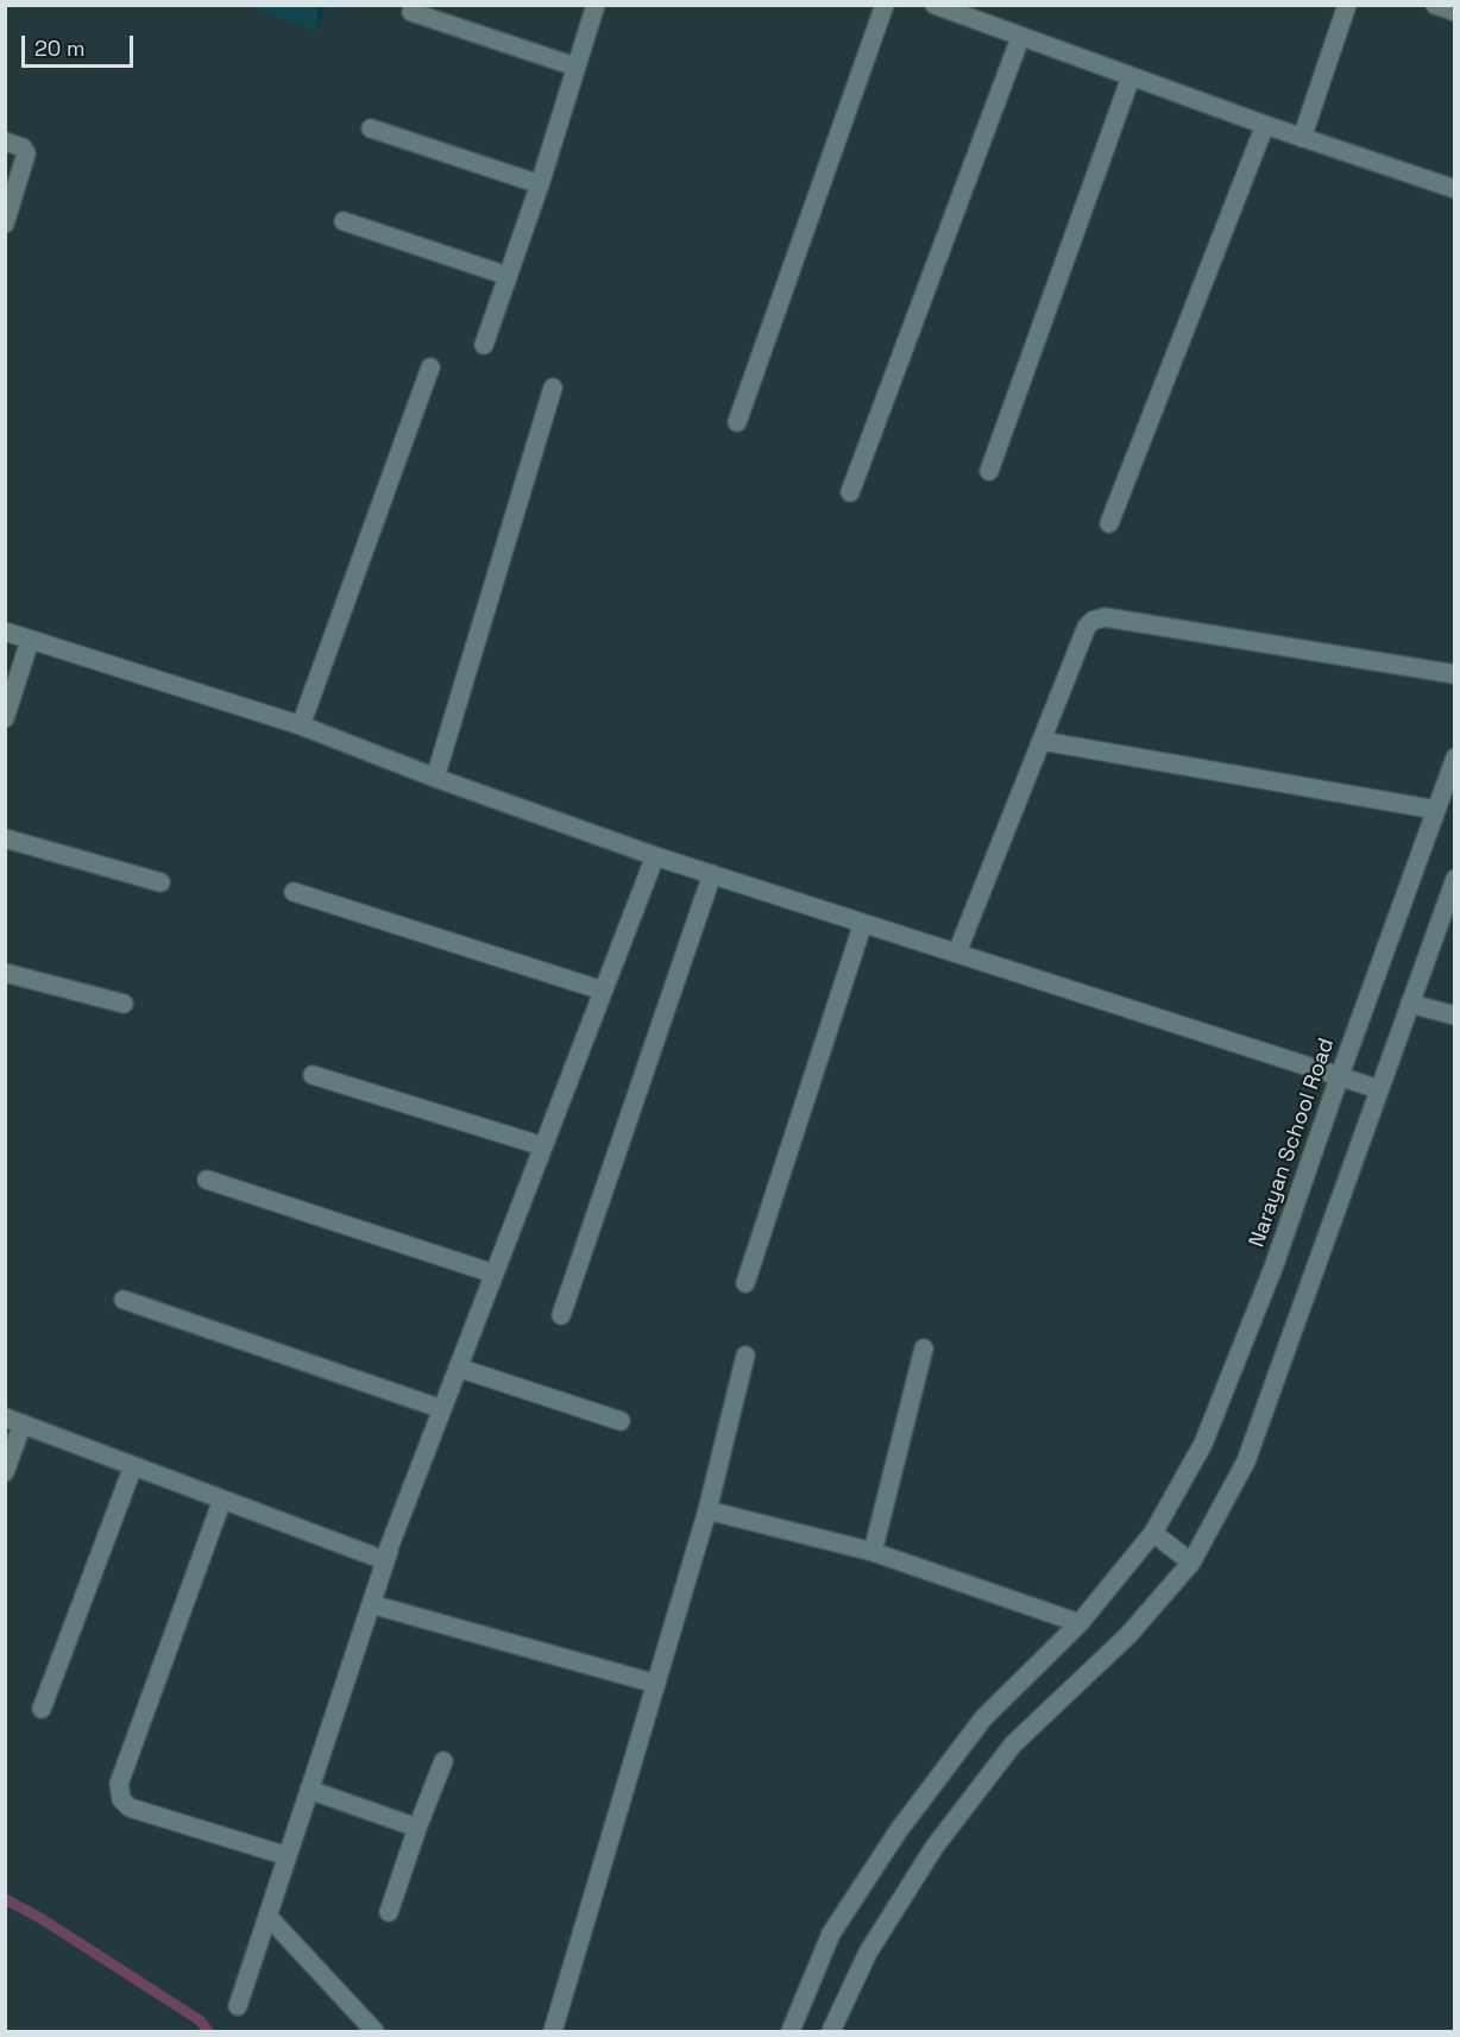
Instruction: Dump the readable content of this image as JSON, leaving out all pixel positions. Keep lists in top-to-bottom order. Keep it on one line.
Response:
{"streets":{"street":["Narayan School Road"]},"scale_bar":"20 m"}
